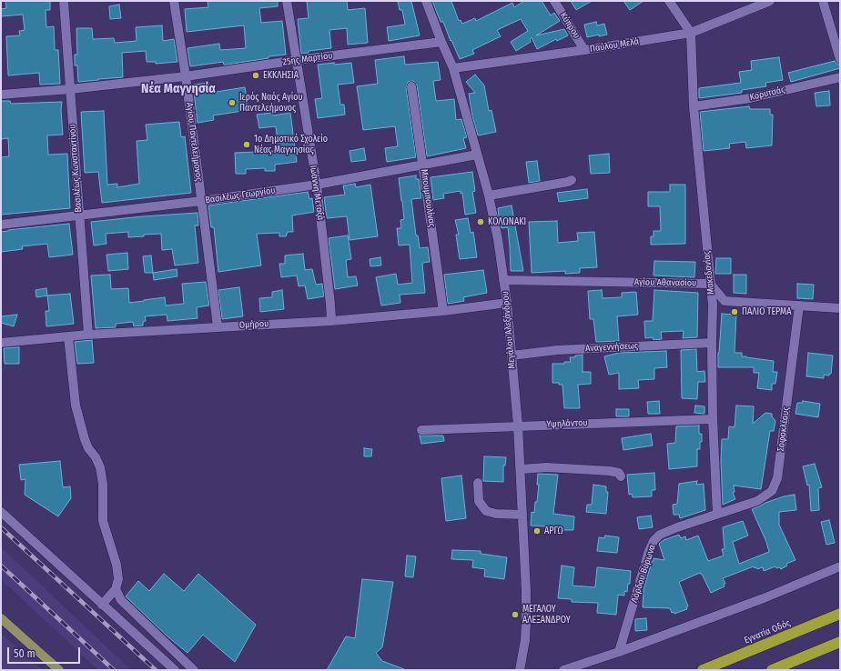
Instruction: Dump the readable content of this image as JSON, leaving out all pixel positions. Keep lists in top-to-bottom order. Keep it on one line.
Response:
{"streets":{"highway":["Εγνατία Οδός"],"street":["Κύπρου","Παύλου Μελά","25ης Μαρτίου","Κορυτσάς","Αγίου Παντελεήμονος","Βασιλέως Κωνσταντίνου","Ιωάννη Μεταξά","Βασιλέως Γεωργίου","Μπουμπουλίνας","Μακεδονίας","Αγίου Αθανασίου","Ομήρου","Μεγάλου Αλεξάνδρου","Αναγεννήσεως","Υψηλάντου","Σοφοκλέους","Λόρδου Βύρωνα"]},"crossings":[["Κύπρου","Παύλου Μελά"],["Παύλου Μελά","Μακεδονίας"],["Παύλου Μελά","Μεγάλου Αλεξάνδρου"],["25ης Μαρτίου","Αγίου Παντελεήμονος"],["25ης Μαρτίου","Βασιλέως Κωνσταντίνου"],["25ης Μαρτίου","Ιωάννη Μεταξά"],["25ης Μαρτίου","Μεγάλου Αλεξάνδρου"],["Κορυτσάς","Μακεδονίας"],["Αγίου Παντελεήμονος","Βασιλέως Γεωργίου"],["Αγίου Παντελεήμονος","Ομήρου"],["Βασιλέως Κωνσταντίνου","Βασιλέως Γεωργίου"],["Βασιλέως Κωνσταντίνου","Ομήρου"],["Ιωάννη Μεταξά","Βασιλέως Γεωργίου"],["Ιωάννη Μεταξά","Ομήρου"],["Βασιλέως Γεωργίου","Μπουμπουλίνας"],["Βασιλέως Γεωργίου","Μεγάλου Αλεξάνδρου"],["Μπουμπουλίνας","Ομήρου"],["Μακεδονίας","Αγίου Αθανασίου"],["Μακεδονίας","Αναγεννήσεως"],["Μακεδονίας","Υψηλάντου"],["Μακεδονίας","Σοφοκλέους"],["Μακεδονίας","Λόρδου Βύρωνα"],["Αγίου Αθανασίου","Μεγάλου Αλεξάνδρου"],["Ομήρου","Μεγάλου Αλεξάνδρου"],["Μεγάλου Αλεξάνδρου","Αναγεννήσεως"],["Μεγάλου Αλεξάνδρου","Υψηλάντου"],["Σοφοκλέους","Λόρδου Βύρωνα"]],"districts":["Νέα Μαγνησία"],"places":["ΕΚΚΛΗΣΙΑ","Ιερός Ναός Αγίου Παντελεήμονος","1ο Δημοτικό Σχολείο Νέας Μαγνησίας","ΚΟΛΩΝΑΚΙ","ΠΑΛΙΟ ΤΕΡΜΑ","ΑΡΓΩ","ΜΕΓΑΛΟΥ ΑΛΕΞΑΝΔΡΟΥ"],"scale_bar":"50 m"}
